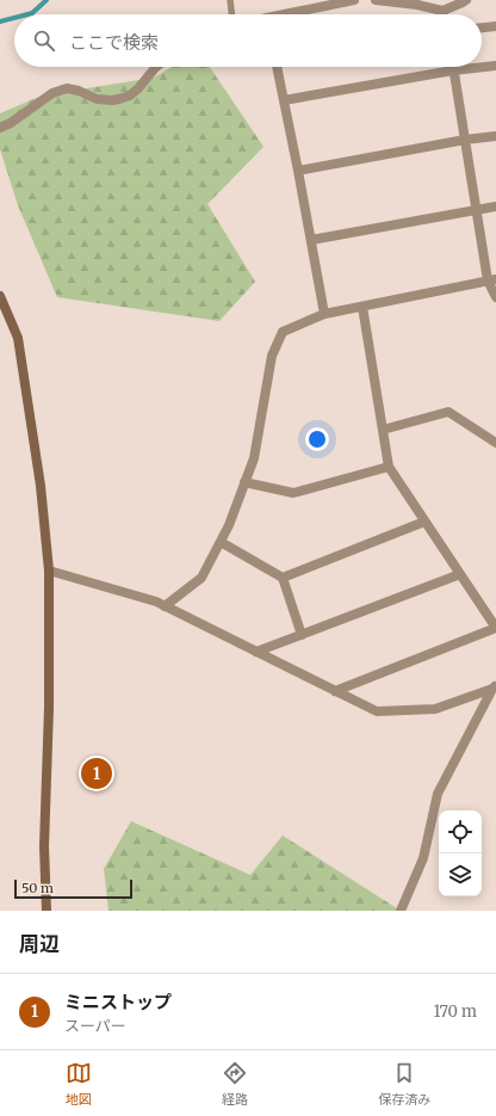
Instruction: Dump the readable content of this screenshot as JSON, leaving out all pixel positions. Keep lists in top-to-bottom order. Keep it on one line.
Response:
{"scale_bar":"50 m","page":{"search":"ここで検索","pins":"1","scale":"50 m","heading":"周辺","list":[{"mark":"1","name":"ミニストップ","note":"スーパー","value":"170 m"}],"nav":["地図","経路","保存済み"]}}
